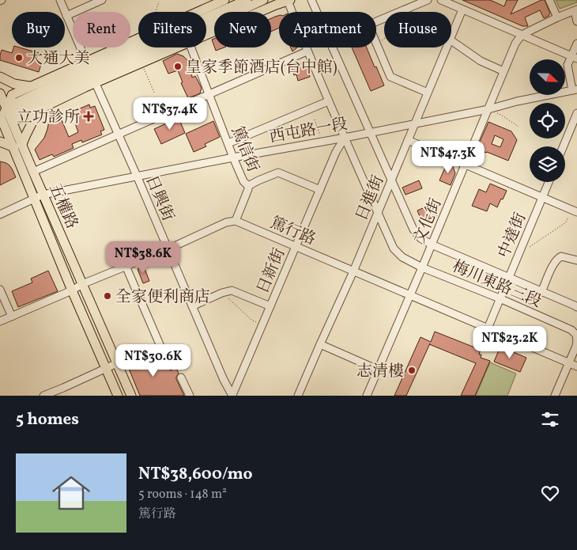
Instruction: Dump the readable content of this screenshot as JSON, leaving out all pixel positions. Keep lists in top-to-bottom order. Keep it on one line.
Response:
{"streets":{"main road":["五權路"],"street":["西屯路一段","篤信街","日興街","日進街","文化街","篤行路","中達街","日新街","梅川東路三段"]},"crossings":[["西屯路一段","篤信街"],["西屯路一段","日興街"],["西屯路一段","日進街"],["西屯路一段","五權路"],["西屯路一段","文化街"],["西屯路一段","日新街"],["西屯路一段","梅川東路三段"],["篤信街","篤行路"],["日興街","日新街"],["日進街","篤行路"],["日進街","梅川東路三段"],["文化街","篤行路"],["文化街","梅川東路三段"],["篤行路","中達街"],["篤行路","日新街"],["篤行路","梅川東路三段"],["中達街","梅川東路三段"],["日新街","梅川東路三段"]],"places":{"other":["大通大美","皇家季節酒店(台中館)","全家便利商店","志清樓"],"health":["立功診所"]},"north":"bottom right","page":{"chip":["Buy","Rent","Filters","New","Apartment","House"],"price":["NT$37.4K","NT$47.3K","NT$38.6K","NT$23.2K","NT$30.6K"],"heading":"5 homes","list":[{"name":"NT$38,600/mo","note":"5 rooms · 148 m² · 篤行路"}]}}
